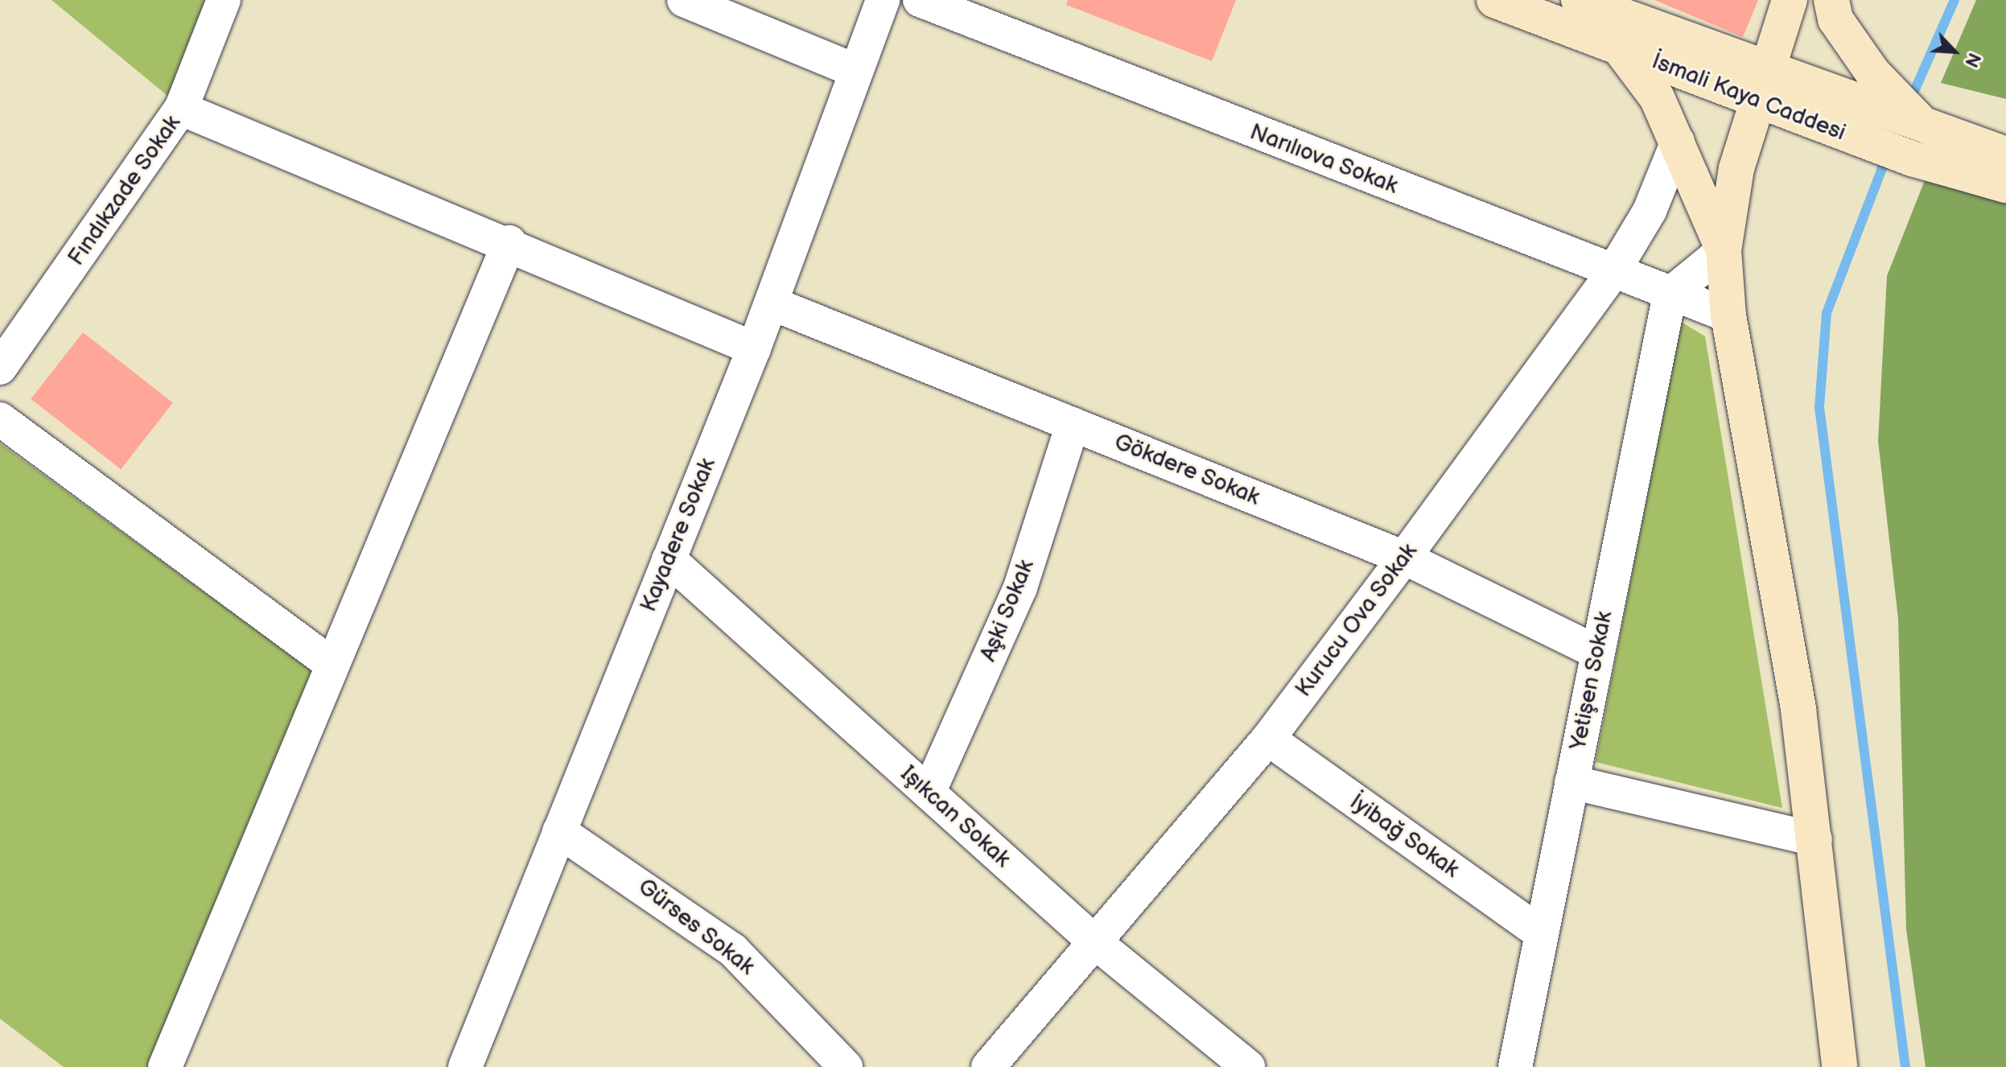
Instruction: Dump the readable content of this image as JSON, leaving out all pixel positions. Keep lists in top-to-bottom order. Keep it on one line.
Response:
{"streets":{"street":["İsmali Kaya Caddesi","Narılıova Sokak","Fındıkzade Sokak","Gökdere Sokak","Kayadere Sokak","Aşki Sokak","Kurucu Ova Sokak","Yetişen Sokak","Işıkcan Sokak","İyibağ Sokak","Gürses Sokak"]},"crossings":[["Narılıova Sokak","Kurucu Ova Sokak"],["Narılıova Sokak","Yetişen Sokak"],["Gökdere Sokak","Kayadere Sokak"],["Gökdere Sokak","Aşki Sokak"],["Gökdere Sokak","Kurucu Ova Sokak"],["Gökdere Sokak","Yetişen Sokak"],["Kayadere Sokak","Işıkcan Sokak"],["Kayadere Sokak","Gürses Sokak"],["Aşki Sokak","Işıkcan Sokak"],["Kurucu Ova Sokak","Işıkcan Sokak"],["Kurucu Ova Sokak","İyibağ Sokak"],["Yetişen Sokak","İyibağ Sokak"]],"north":"bottom right"}
